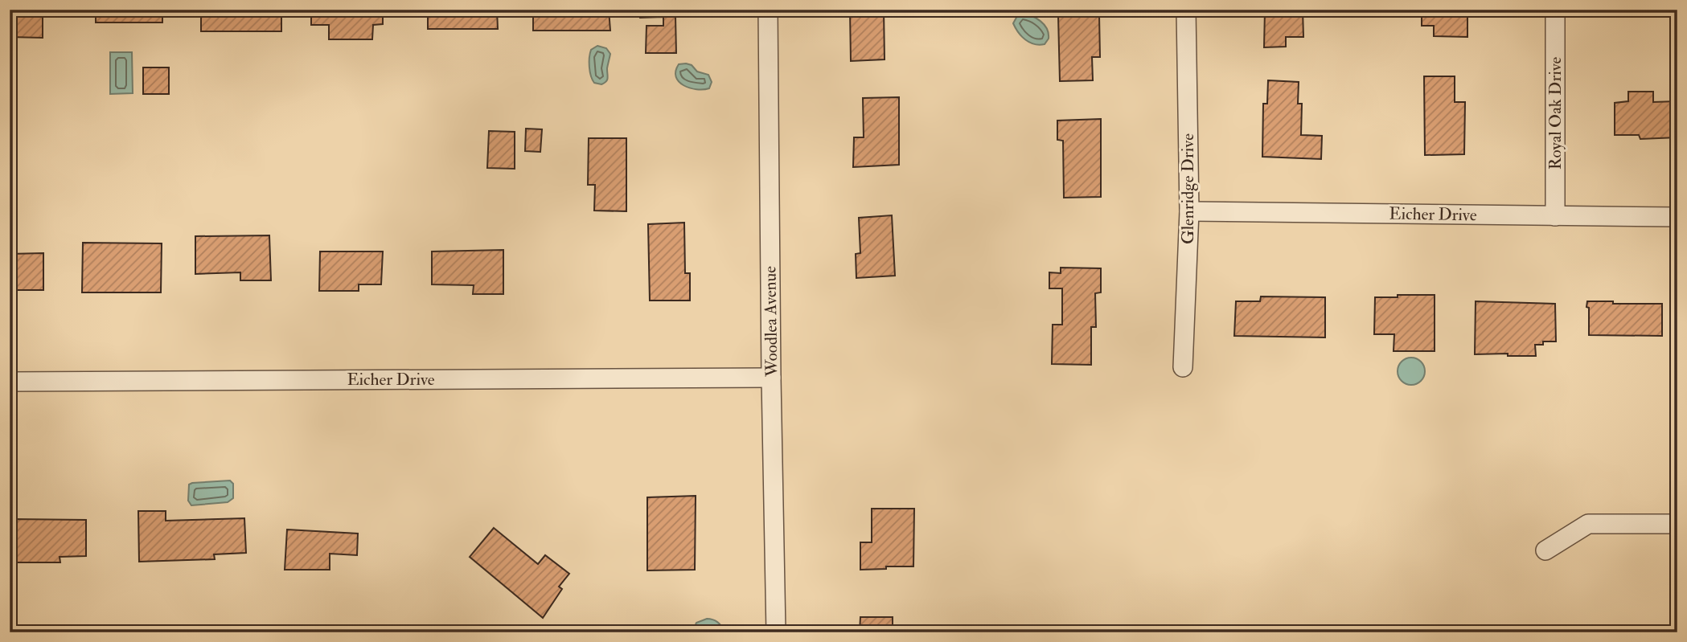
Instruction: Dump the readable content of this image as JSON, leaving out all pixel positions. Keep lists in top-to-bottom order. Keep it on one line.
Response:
{"streets":{"street":["Royal Oak Drive","Glenridge Drive","Eicher Drive","Woodlea Avenue"]},"crossings":[["Royal Oak Drive","Eicher Drive"],["Glenridge Drive","Eicher Drive"],["Eicher Drive","Woodlea Avenue"]]}
